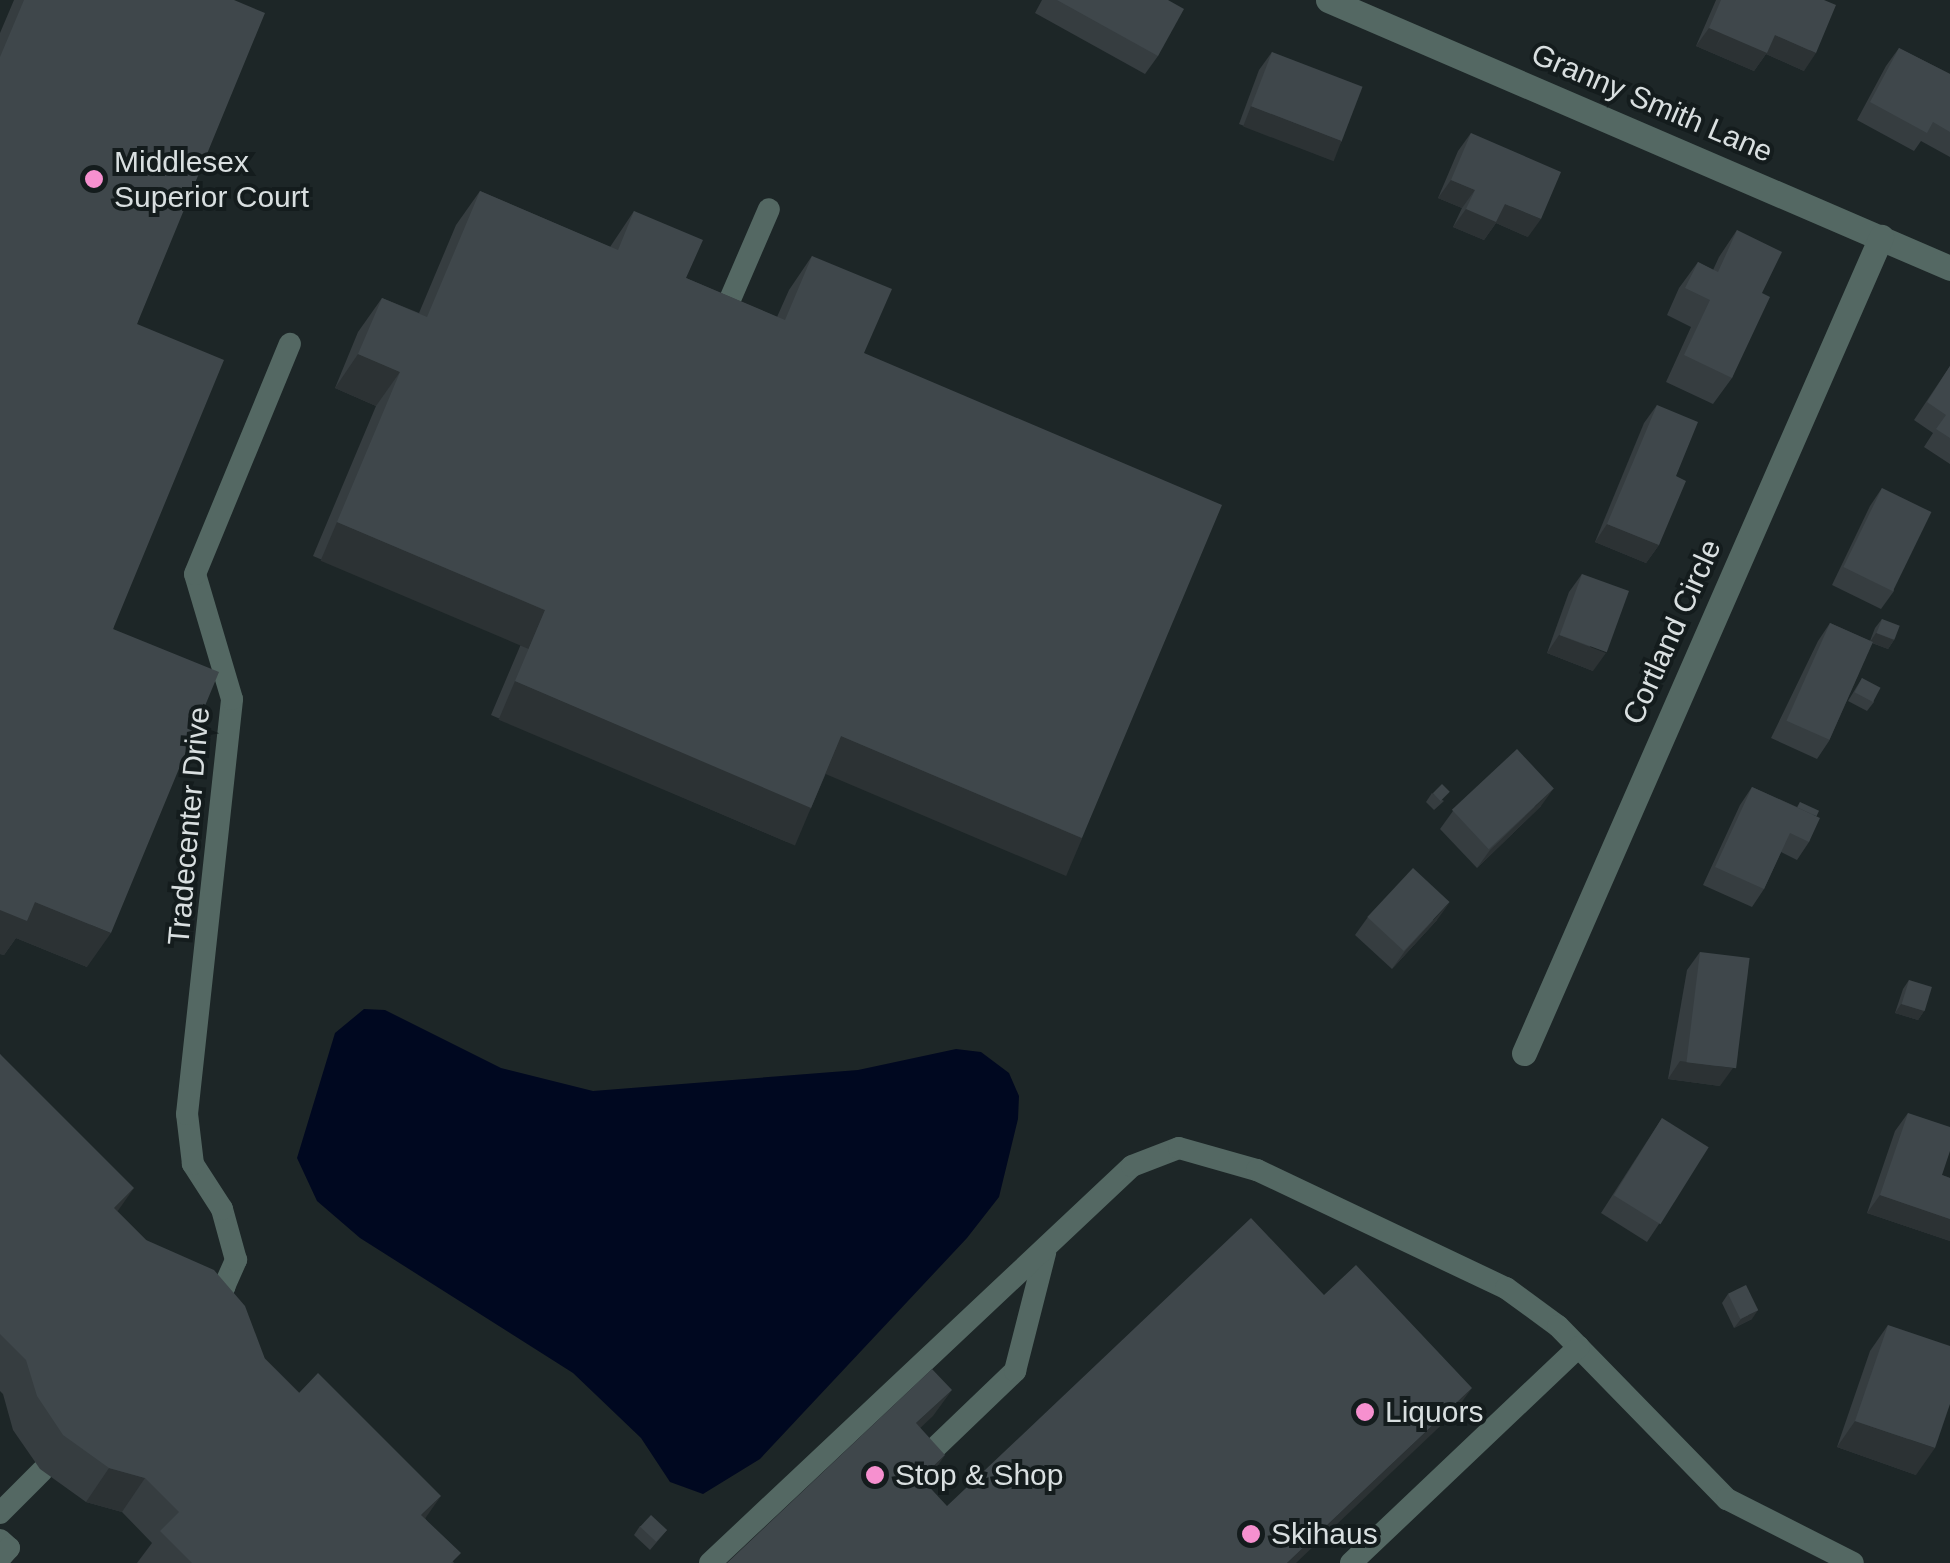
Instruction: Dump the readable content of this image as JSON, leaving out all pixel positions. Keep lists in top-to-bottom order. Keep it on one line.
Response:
{"streets":{"street":["Granny Smith Lane","Cortland Circle"],"lane":["Tradecenter Drive"]},"crossings":[["Granny Smith Lane","Cortland Circle"]],"places":["Middlesex Superior Court","Liquors","Stop & Shop","Skihaus"]}
